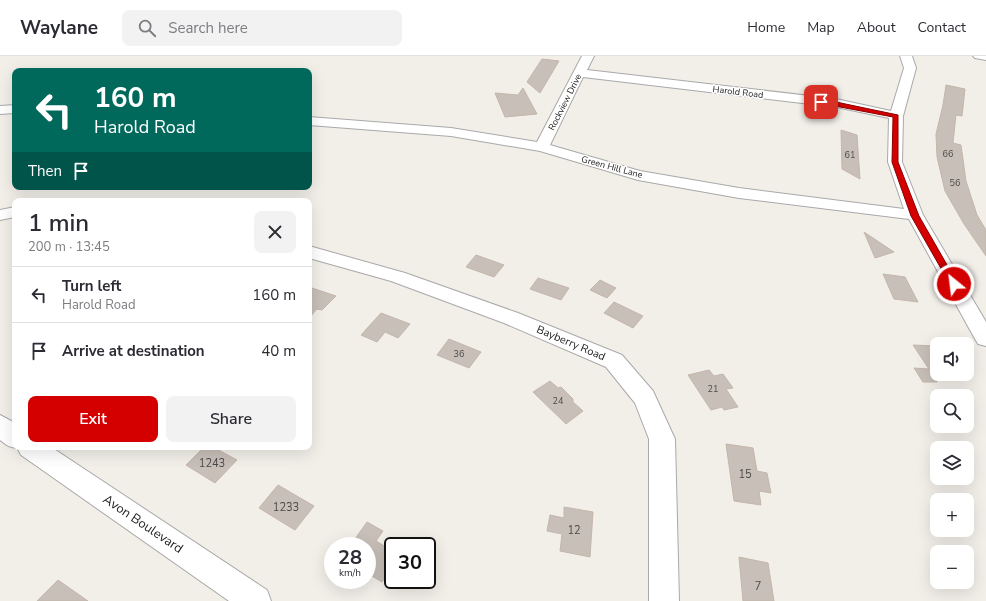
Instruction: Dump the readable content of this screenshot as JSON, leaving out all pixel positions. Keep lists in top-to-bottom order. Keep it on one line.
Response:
{"streets":{"street":["Harold Road","Rockview Drive","Green Hill Lane","Bayberry Road","Avon Boulevard"]},"crossings":[["Harold Road","Rockview Drive"],["Rockview Drive","Green Hill Lane"]],"house_numbers":["66","61","56","36","21","24","1243","15","1233","12","7"],"page":{"header":"Waylane","search":"Search here","nav":["Home","Map","About","Contact"],"turn":["160 m","Harold Road"],"then":"Then","heading":["1 min","200 m · 13:45"],"list":[{"name":"Turn left","note":"Harold Road","value":"160 m"},{"name":"Arrive at destination","value":"40 m"}],"map_buttons":["+","−"],"buttons":["Exit","Share"],"speed":"28 km/h","limit":"30"}}
